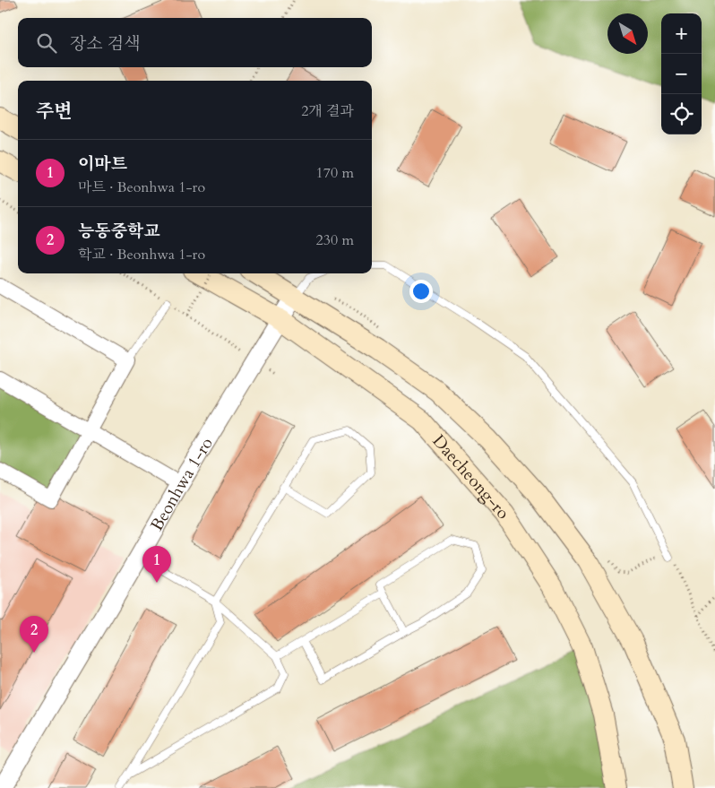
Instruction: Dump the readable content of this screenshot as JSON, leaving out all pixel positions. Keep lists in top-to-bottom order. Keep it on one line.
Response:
{"streets":{"main road":["Daecheong-ro"],"street":["Beonhwa 1-ro"]},"crossings":[["Daecheong-ro","Beonhwa 1-ro"]],"north":"bottom right","page":{"map_buttons":["+","−"],"search":"장소 검색","heading":["주변","2개 결과"],"list":[{"mark":"1","name":"이마트","note":"마트 · Beonhwa 1-ro","value":"170 m"},{"mark":"2","name":"능동중학교","note":"학교 · Beonhwa 1-ro","value":"230 m"}],"pins":["1","2"]}}
